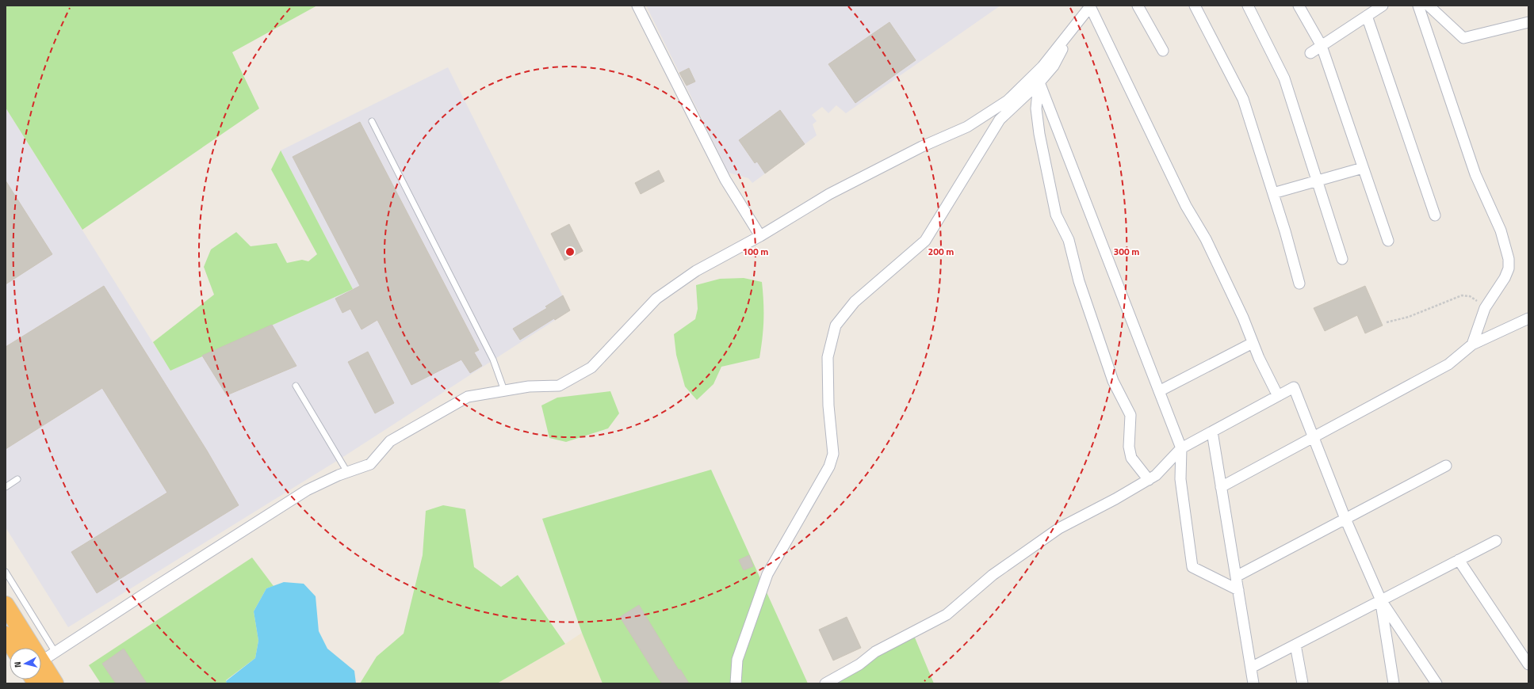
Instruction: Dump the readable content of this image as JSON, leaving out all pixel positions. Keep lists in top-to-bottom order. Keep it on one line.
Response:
{"north":"left","rings":["100 m","200 m","300 m"]}
